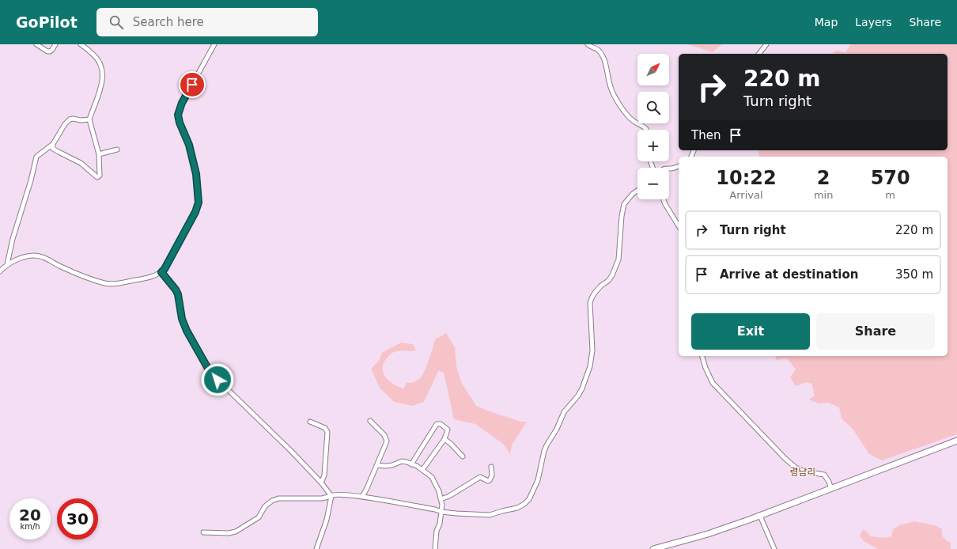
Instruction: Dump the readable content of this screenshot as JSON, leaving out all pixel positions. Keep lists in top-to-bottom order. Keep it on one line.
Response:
{"districts":["령남리"],"north":"top right","page":{"header":"GoPilot","search":"Search here","nav":["Map","Layers","Share"],"map_buttons":["+","−"],"turn":["220 m","Turn right"],"then":"Then","eta":["10:22","Arrival","2","min","570","m"],"list":[{"name":"Turn right","value":"220 m"},{"name":"Arrive at destination","value":"350 m"}],"buttons":["Exit","Share"],"speed":"20 km/h","limit":"30"}}
